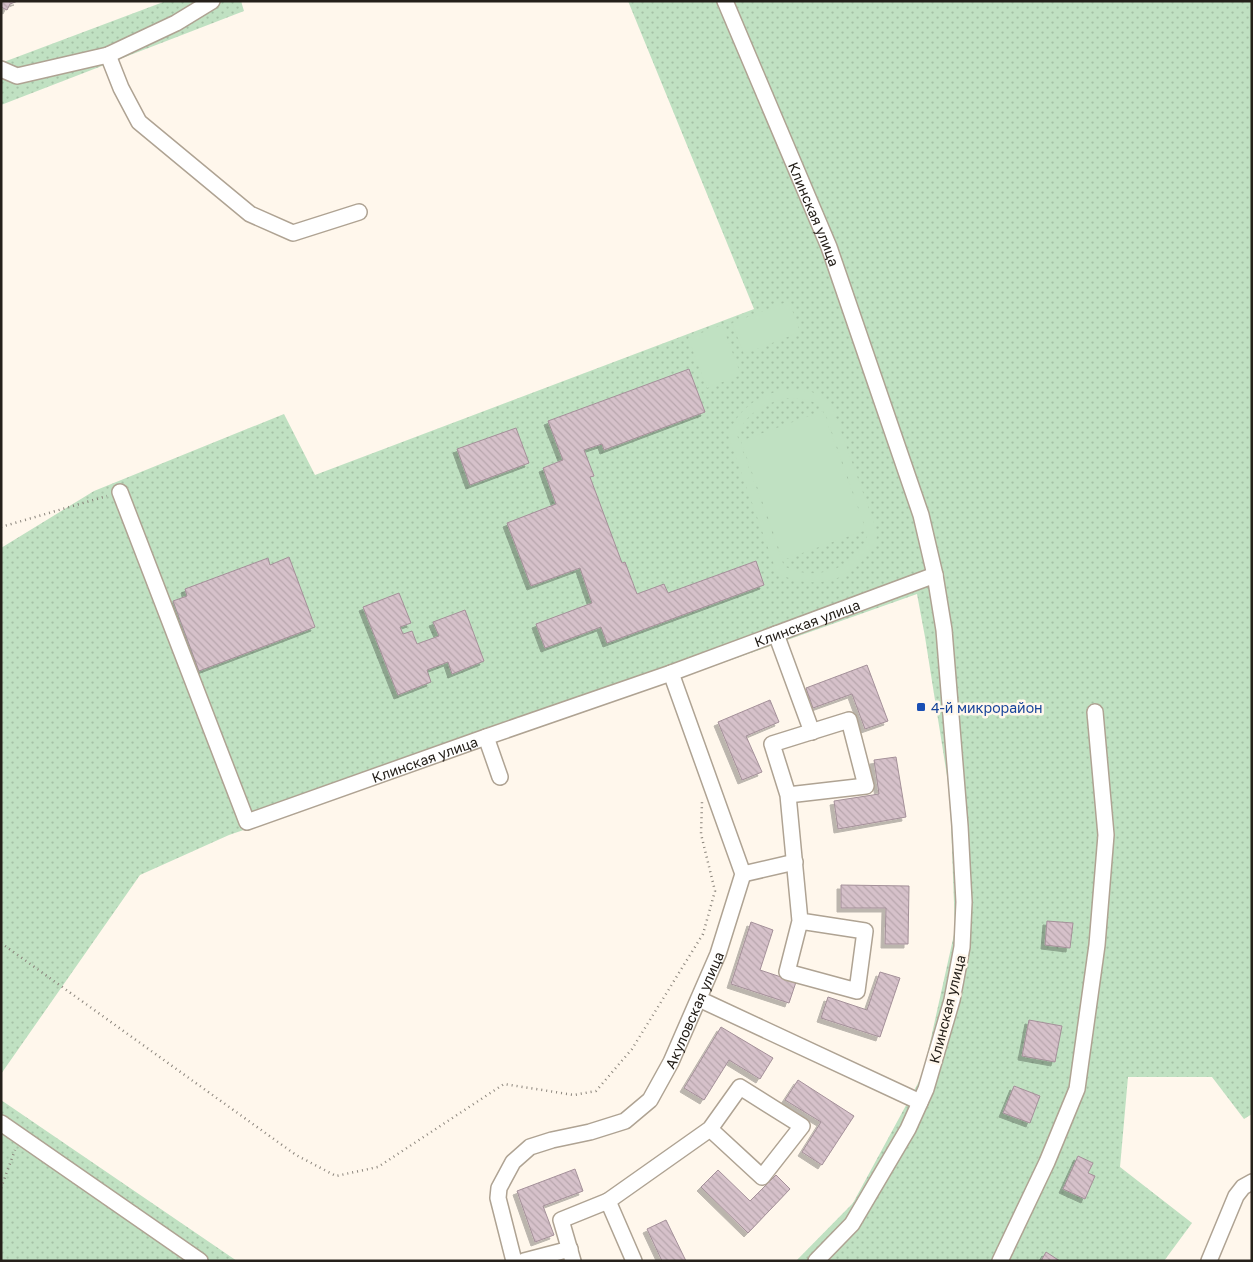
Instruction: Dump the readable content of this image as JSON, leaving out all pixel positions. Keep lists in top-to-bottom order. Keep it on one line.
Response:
{"streets":{"street":["Клинская улица","Акуловская улица"]},"places":{"transit":["4-й микрорайон"]}}
